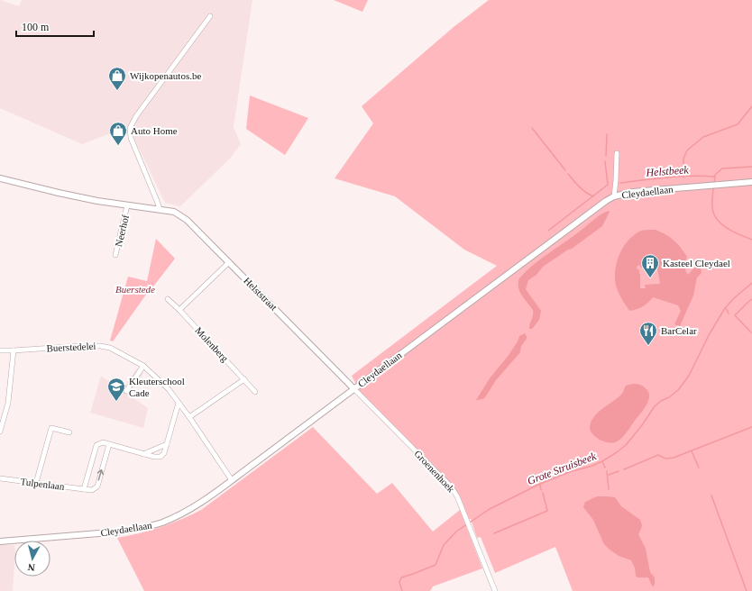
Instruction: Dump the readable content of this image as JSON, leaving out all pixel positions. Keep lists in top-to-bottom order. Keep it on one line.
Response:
{"streets":{"street":["Cleydaellaan","Neerhof","Helststraat","Molenberg","Buerstedelei","Groenenhoek","Tulpenlaan"]},"crossings":[["Cleydaellaan","Helststraat"],["Cleydaellaan","Buerstedelei"],["Cleydaellaan","Groenenhoek"],["Neerhof","Helststraat"],["Helststraat","Groenenhoek"]],"water":["Helstbeek","Grote Struisbeek"],"parks":["Buerstede"],"places":{"shop":["Wijkopenautos.be","Auto Home"],"building":["Kasteel Cleydael"],"restaurant":["BarCelar"],"school or university":["Kleuterschool Cade"]},"scale_bar":"100 m","north":"bottom"}
